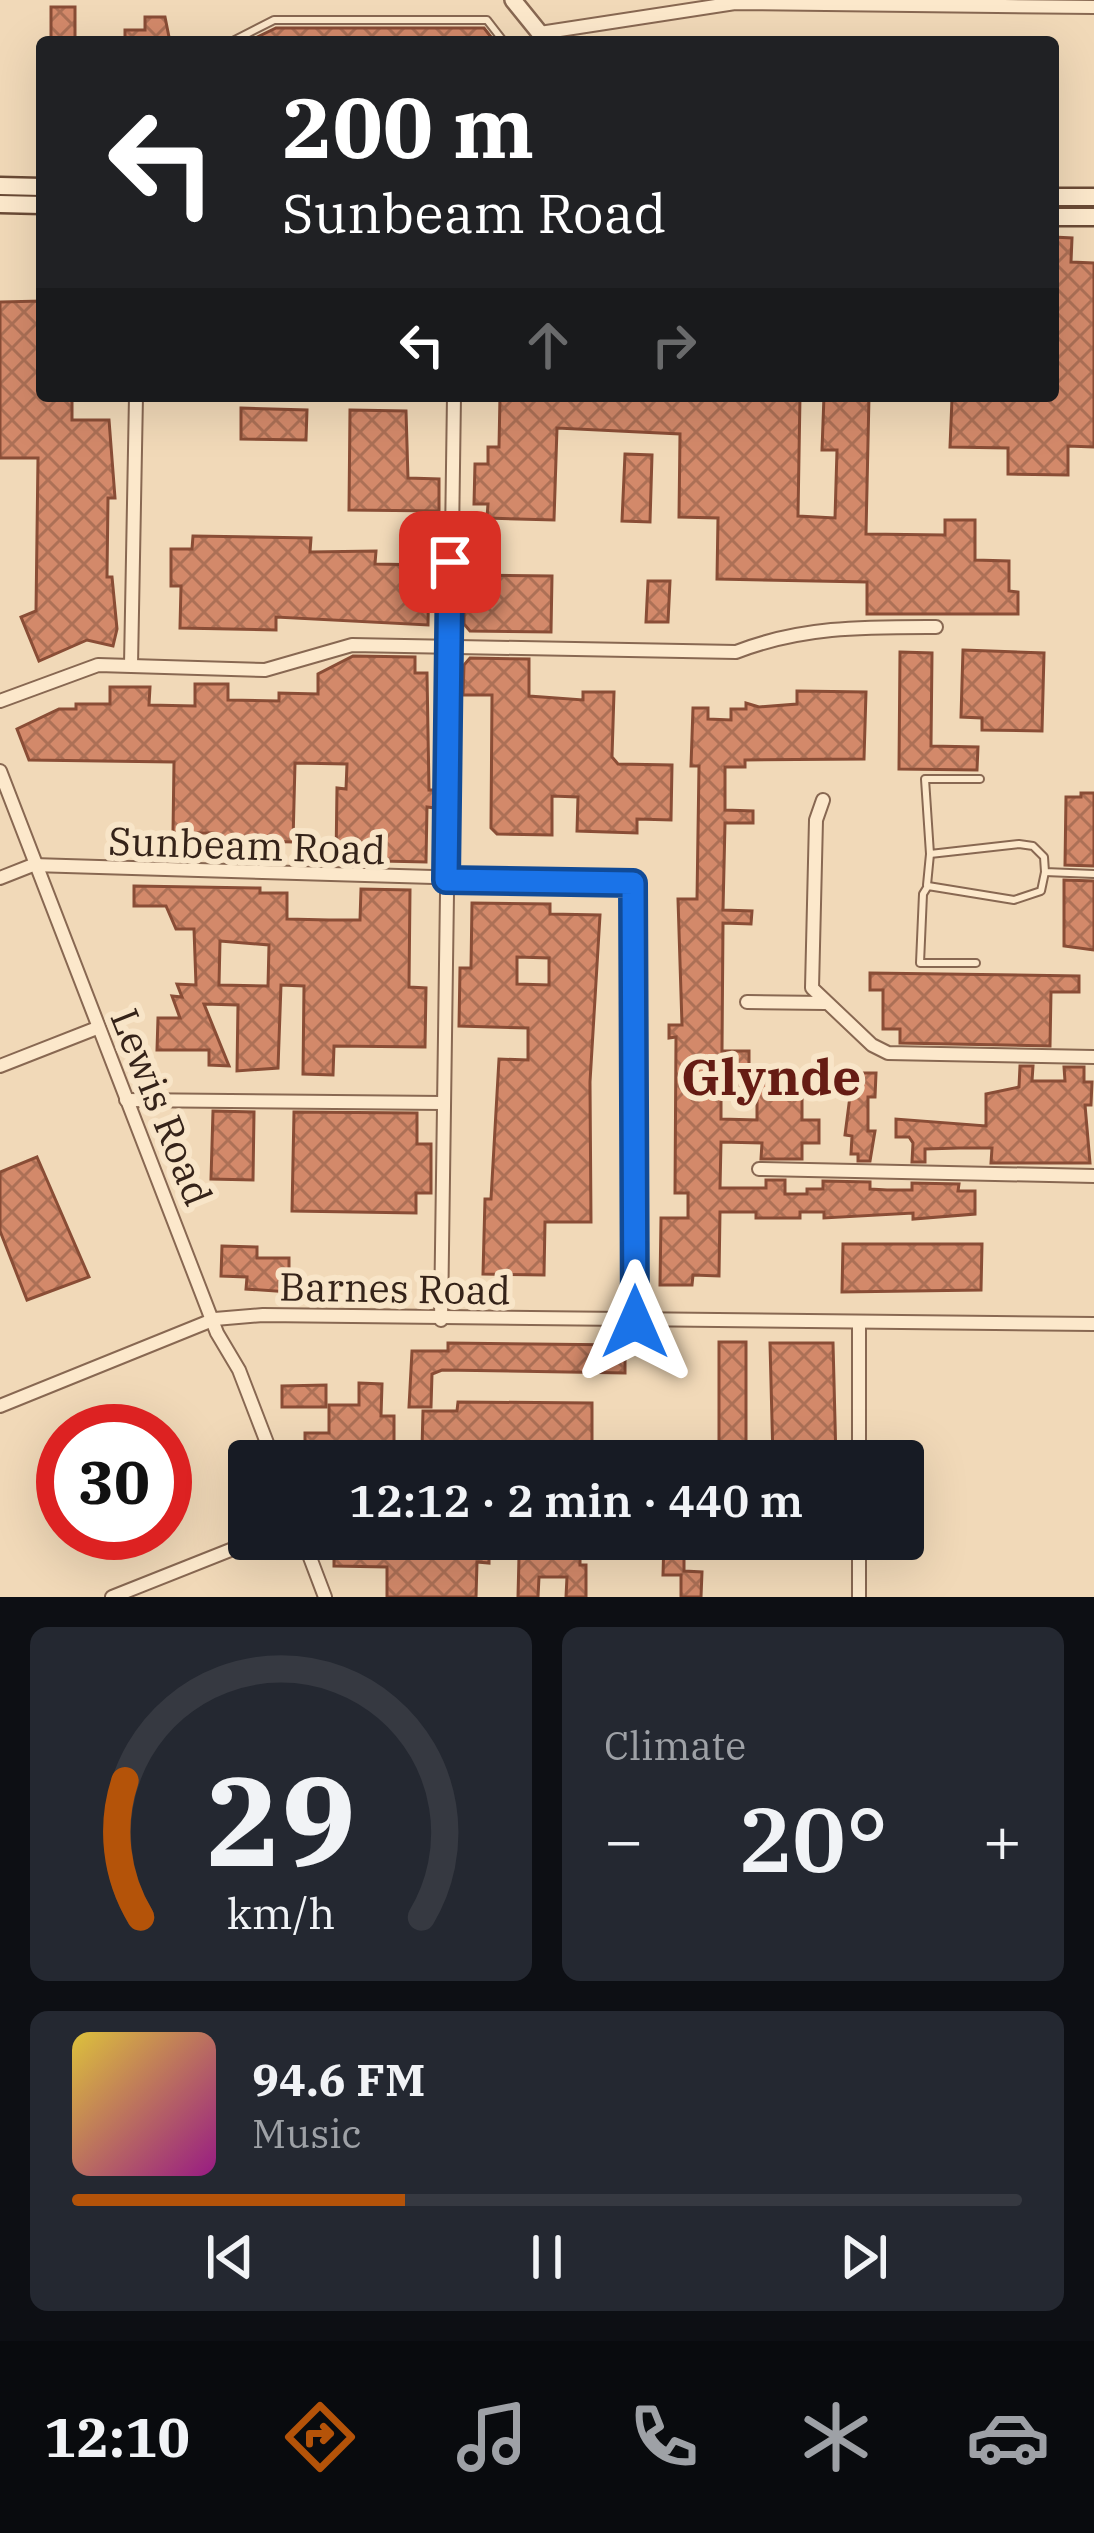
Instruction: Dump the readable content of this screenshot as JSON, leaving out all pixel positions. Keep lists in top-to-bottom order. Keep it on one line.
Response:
{"streets":{"street":["Sunbeam Road","Lewis Road","Barnes Road"]},"crossings":[["Sunbeam Road","Lewis Road"],["Sunbeam Road","Barnes Road"],["Lewis Road","Barnes Road"]],"districts":["Glynde"],"page":{"turn":["200 m","Sunbeam Road"],"limit":"30","trip":"12:12 · 2 min · 440 m","tile":"Climate","heat":["−","20°","+"],"song":["94.6 FM","Music"],"tabs":"12:10","gauge":["29","km/h"]}}
